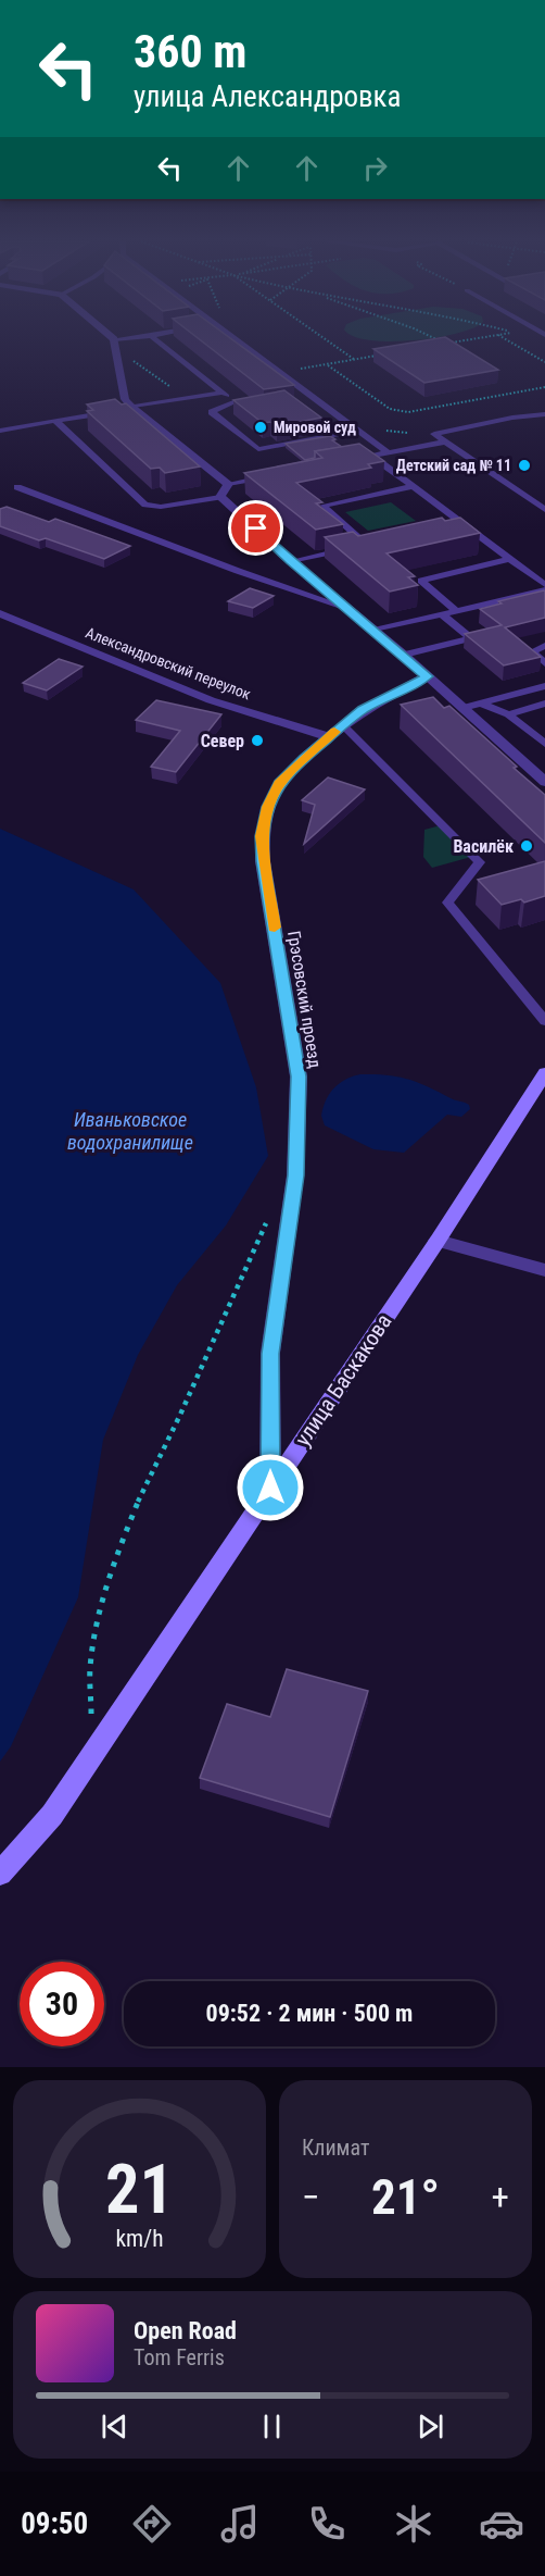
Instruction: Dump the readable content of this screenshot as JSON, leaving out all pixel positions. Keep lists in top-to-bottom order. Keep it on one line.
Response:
{"streets":{"street":["Александровский переулок","Грэсовский проезд","улица Баскакова"]},"crossings":[["Александровский переулок","Грэсовский проезд"],["Грэсовский проезд","улица Баскакова"]],"water":["Иваньковское водохранилище"],"places":["Мировой суд","Детский сад № 11","Север","Василёк"],"page":{"turn":["360 m","улица Александровка"],"limit":"30","trip":"09:52 · 2 мин · 500 m","tile":"Климат","heat":["−","21°","+"],"song":["Open Road","Tom Ferris"],"tabs":"09:50","gauge":["21","km/h"]}}
